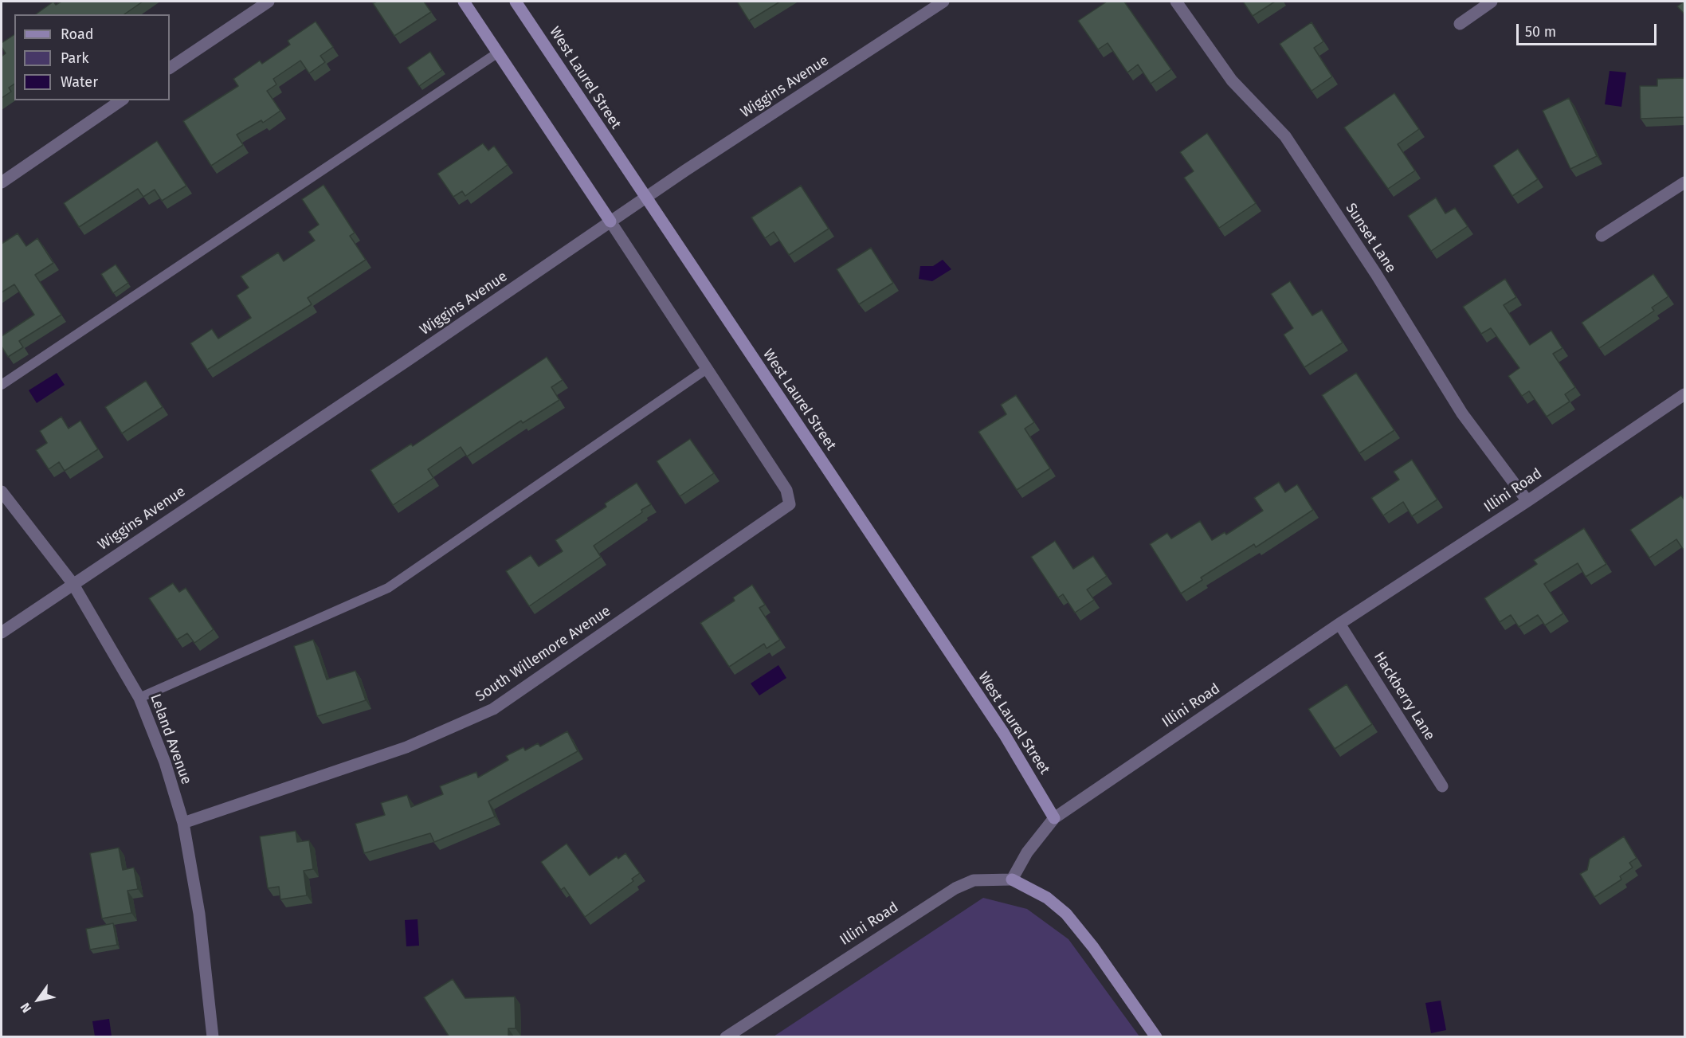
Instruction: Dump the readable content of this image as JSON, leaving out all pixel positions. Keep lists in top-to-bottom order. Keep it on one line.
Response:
{"streets":{"street":["West Laurel Street","Wiggins Avenue","Sunset Lane","Illini Road","South Willemore Avenue","Hackberry Lane","Leland Avenue"]},"crossings":[["West Laurel Street","Wiggins Avenue"],["West Laurel Street","Illini Road"],["Wiggins Avenue","Leland Avenue"],["Sunset Lane","Illini Road"],["Illini Road","Hackberry Lane"],["South Willemore Avenue","Leland Avenue"]],"legend":["Road","Park","Water"],"scale_bar":"50 m","north":"bottom left"}
